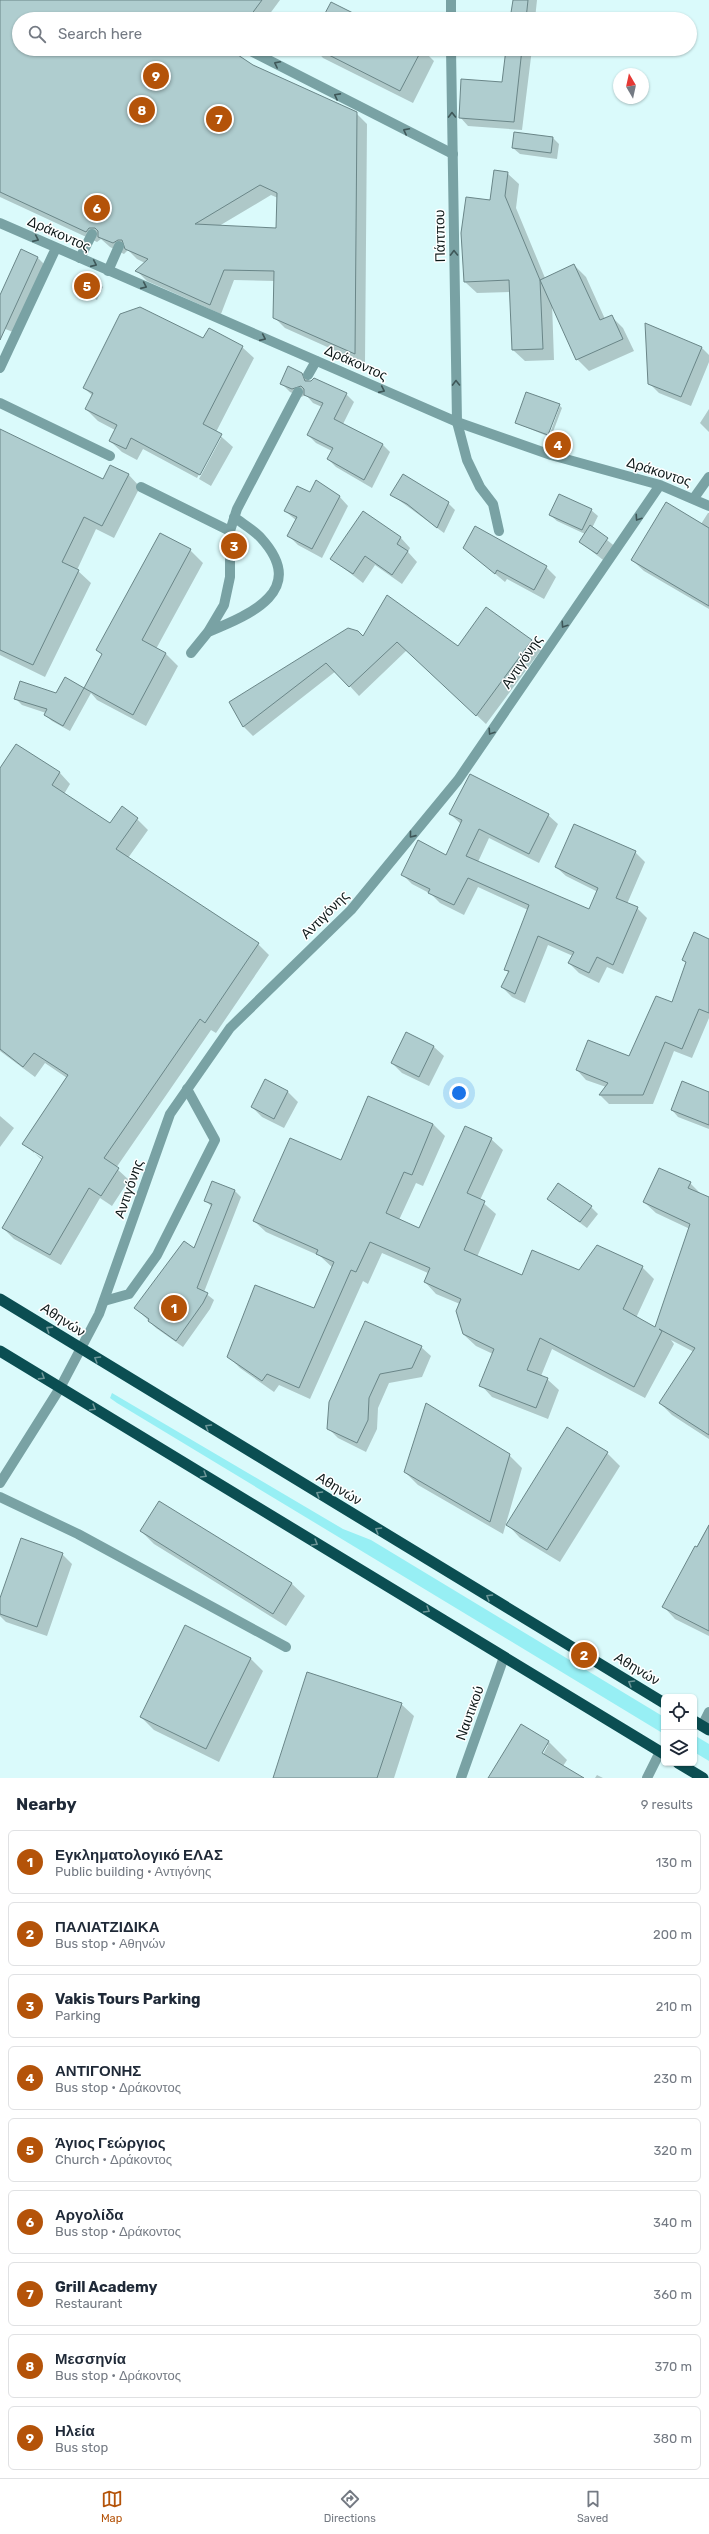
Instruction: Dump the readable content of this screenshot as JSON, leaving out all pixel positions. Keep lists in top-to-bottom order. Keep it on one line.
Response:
{"streets":{"highway":["Αθηνών"],"street":["Δράκοντος","Πάππου","Αντιγόνης","Ναυτικού"]},"crossings":[["Δράκοντος","Πάππου"],["Δράκοντος","Αντιγόνης"],["Αντιγόνης","Αθηνών"]],"one_way":["Δράκοντος","Πάππου","Αντιγόνης"],"north":"top","page":{"search":"Search here","pins":["9","8","7","6","5","4","3","1","2"],"heading":["Nearby","9 results"],"list":[{"mark":"1","name":"Εγκληματολογικό ΕΛΑΣ","note":"Public building · Αντιγόνης","value":"130 m"},{"mark":"2","name":"ΠΑΛΙΑΤΖΙΔΙΚΑ","note":"Bus stop · Αθηνών","value":"200 m"},{"mark":"3","name":"Vakis Tours Parking","note":"Parking","value":"210 m"},{"mark":"4","name":"ΑΝΤΙΓΟΝΗΣ","note":"Bus stop · Δράκοντος","value":"230 m"},{"mark":"5","name":"Άγιος Γεώργιος","note":"Church · Δράκοντος","value":"320 m"},{"mark":"6","name":"Αργολίδα","note":"Bus stop · Δράκοντος","value":"340 m"},{"mark":"7","name":"Grill Academy","note":"Restaurant","value":"360 m"},{"mark":"8","name":"Μεσσηνία","note":"Bus stop · Δράκοντος","value":"370 m"},{"mark":"9","name":"Ηλεία","note":"Bus stop","value":"380 m"}],"nav":["Map","Directions","Saved"]}}
